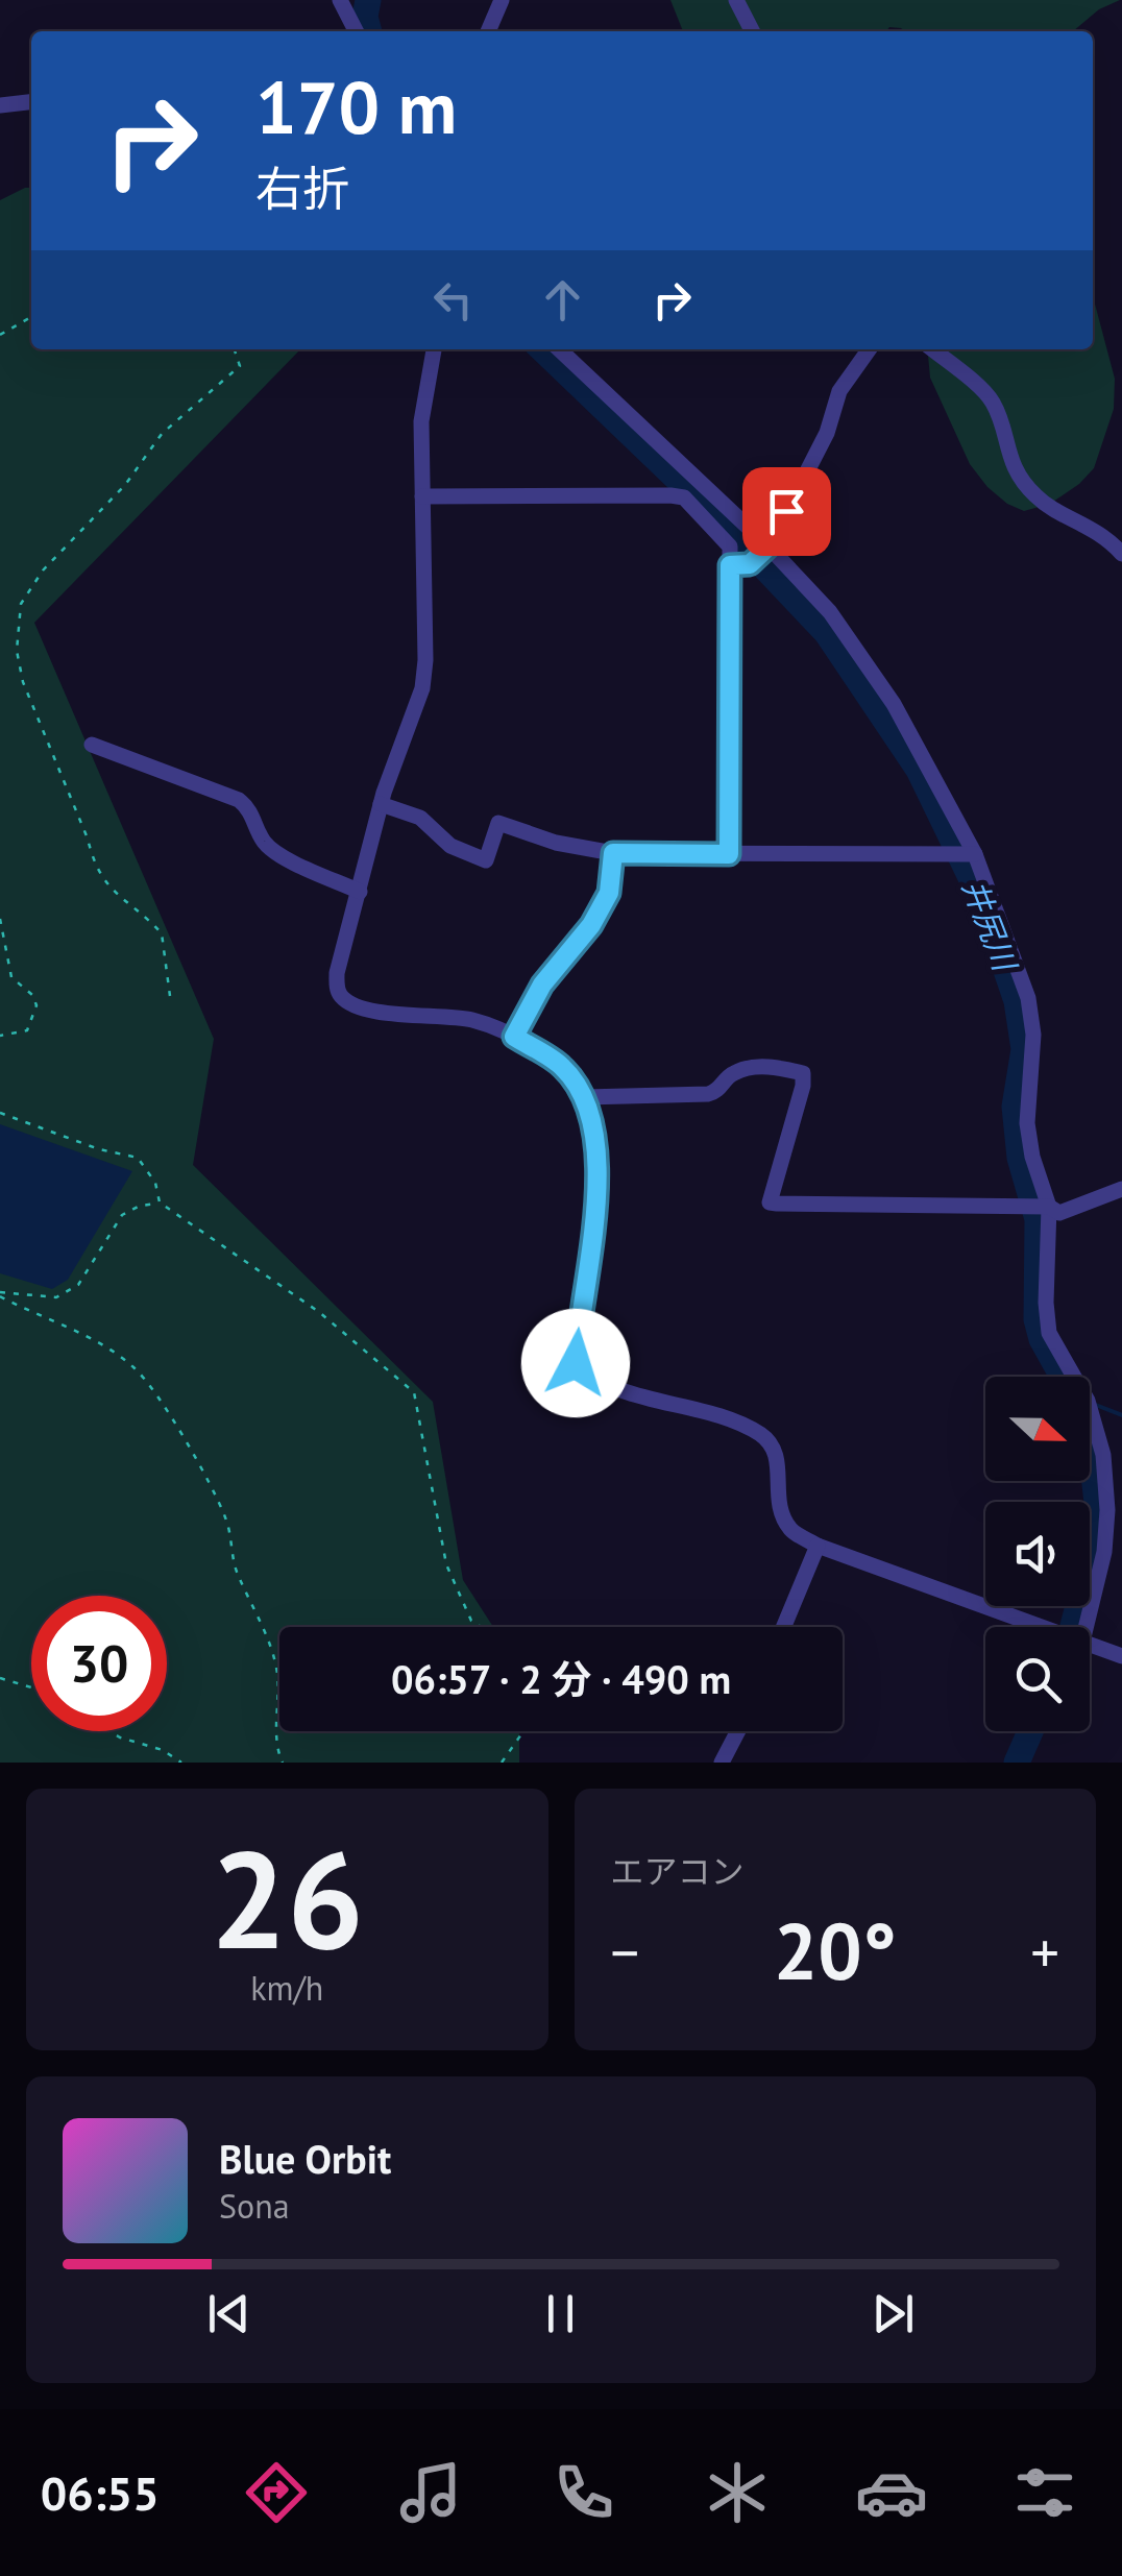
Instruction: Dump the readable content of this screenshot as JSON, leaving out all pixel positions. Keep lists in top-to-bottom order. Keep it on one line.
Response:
{"water":["井尻川"],"north":"right","page":{"turn":["170 m","右折"],"limit":"30","trip":"06:57 · 2 分 · 490 m","tile":[["26","km/h"],"エアコン"],"heat":["−","20°","+"],"song":["Blue Orbit","Sona"],"tabs":"06:55"}}
